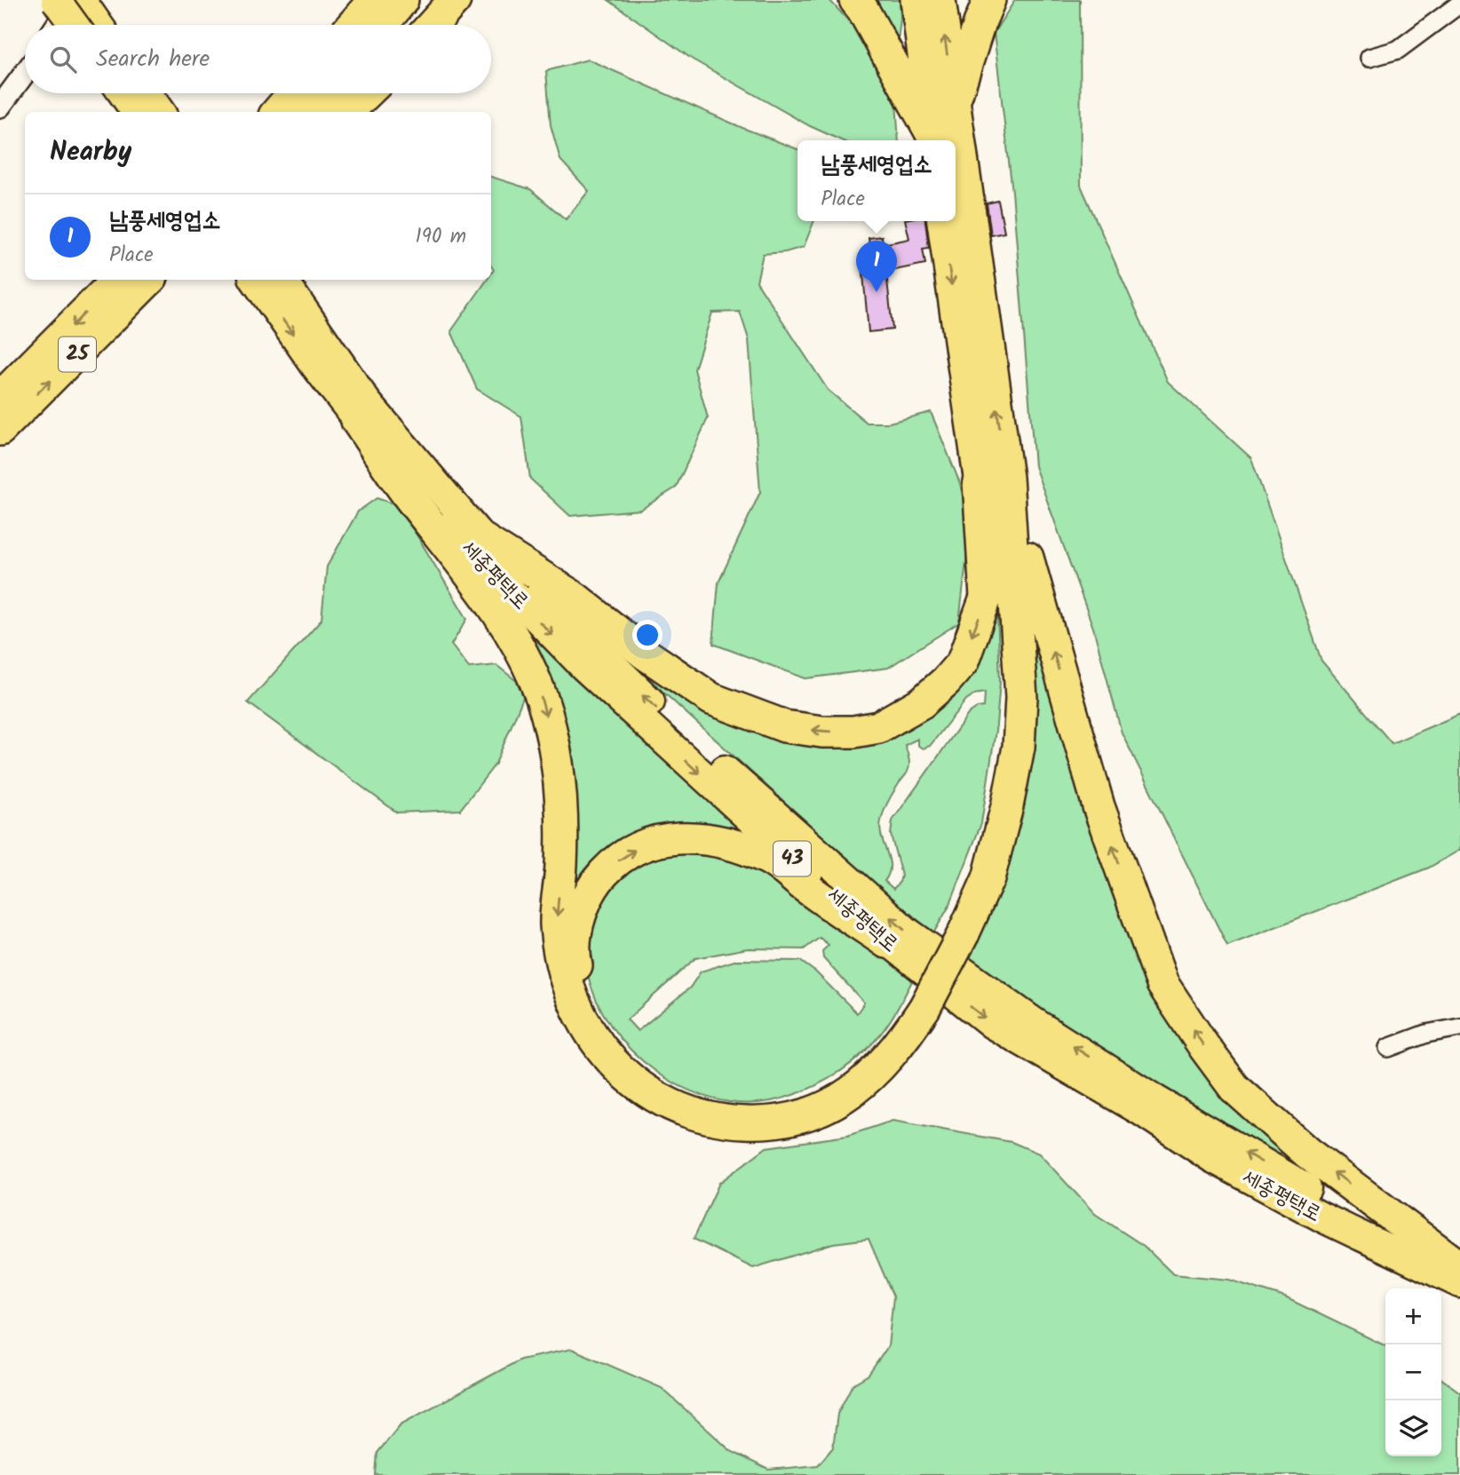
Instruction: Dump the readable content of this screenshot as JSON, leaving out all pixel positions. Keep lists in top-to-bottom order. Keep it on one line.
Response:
{"streets":{"highway":["25","세종평택로","43"]},"page":{"search":"Search here","heading":"Nearby","popup":["남풍세영업소","Place"],"list":[{"mark":"1","name":"남풍세영업소","note":"Place","value":"190 m"}],"pins":"1","map_buttons":["+","−"]}}
